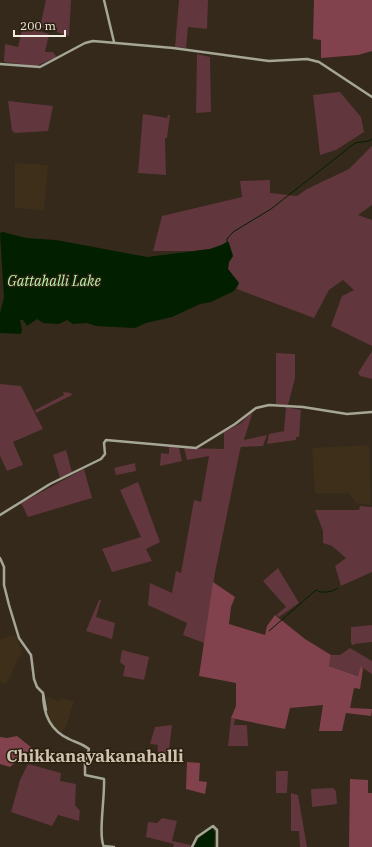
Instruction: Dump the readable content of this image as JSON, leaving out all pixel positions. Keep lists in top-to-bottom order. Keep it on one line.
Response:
{"districts":["Chikkanayakanahalli"],"water":["Gattahalli Lake"],"scale_bar":"200 m"}
